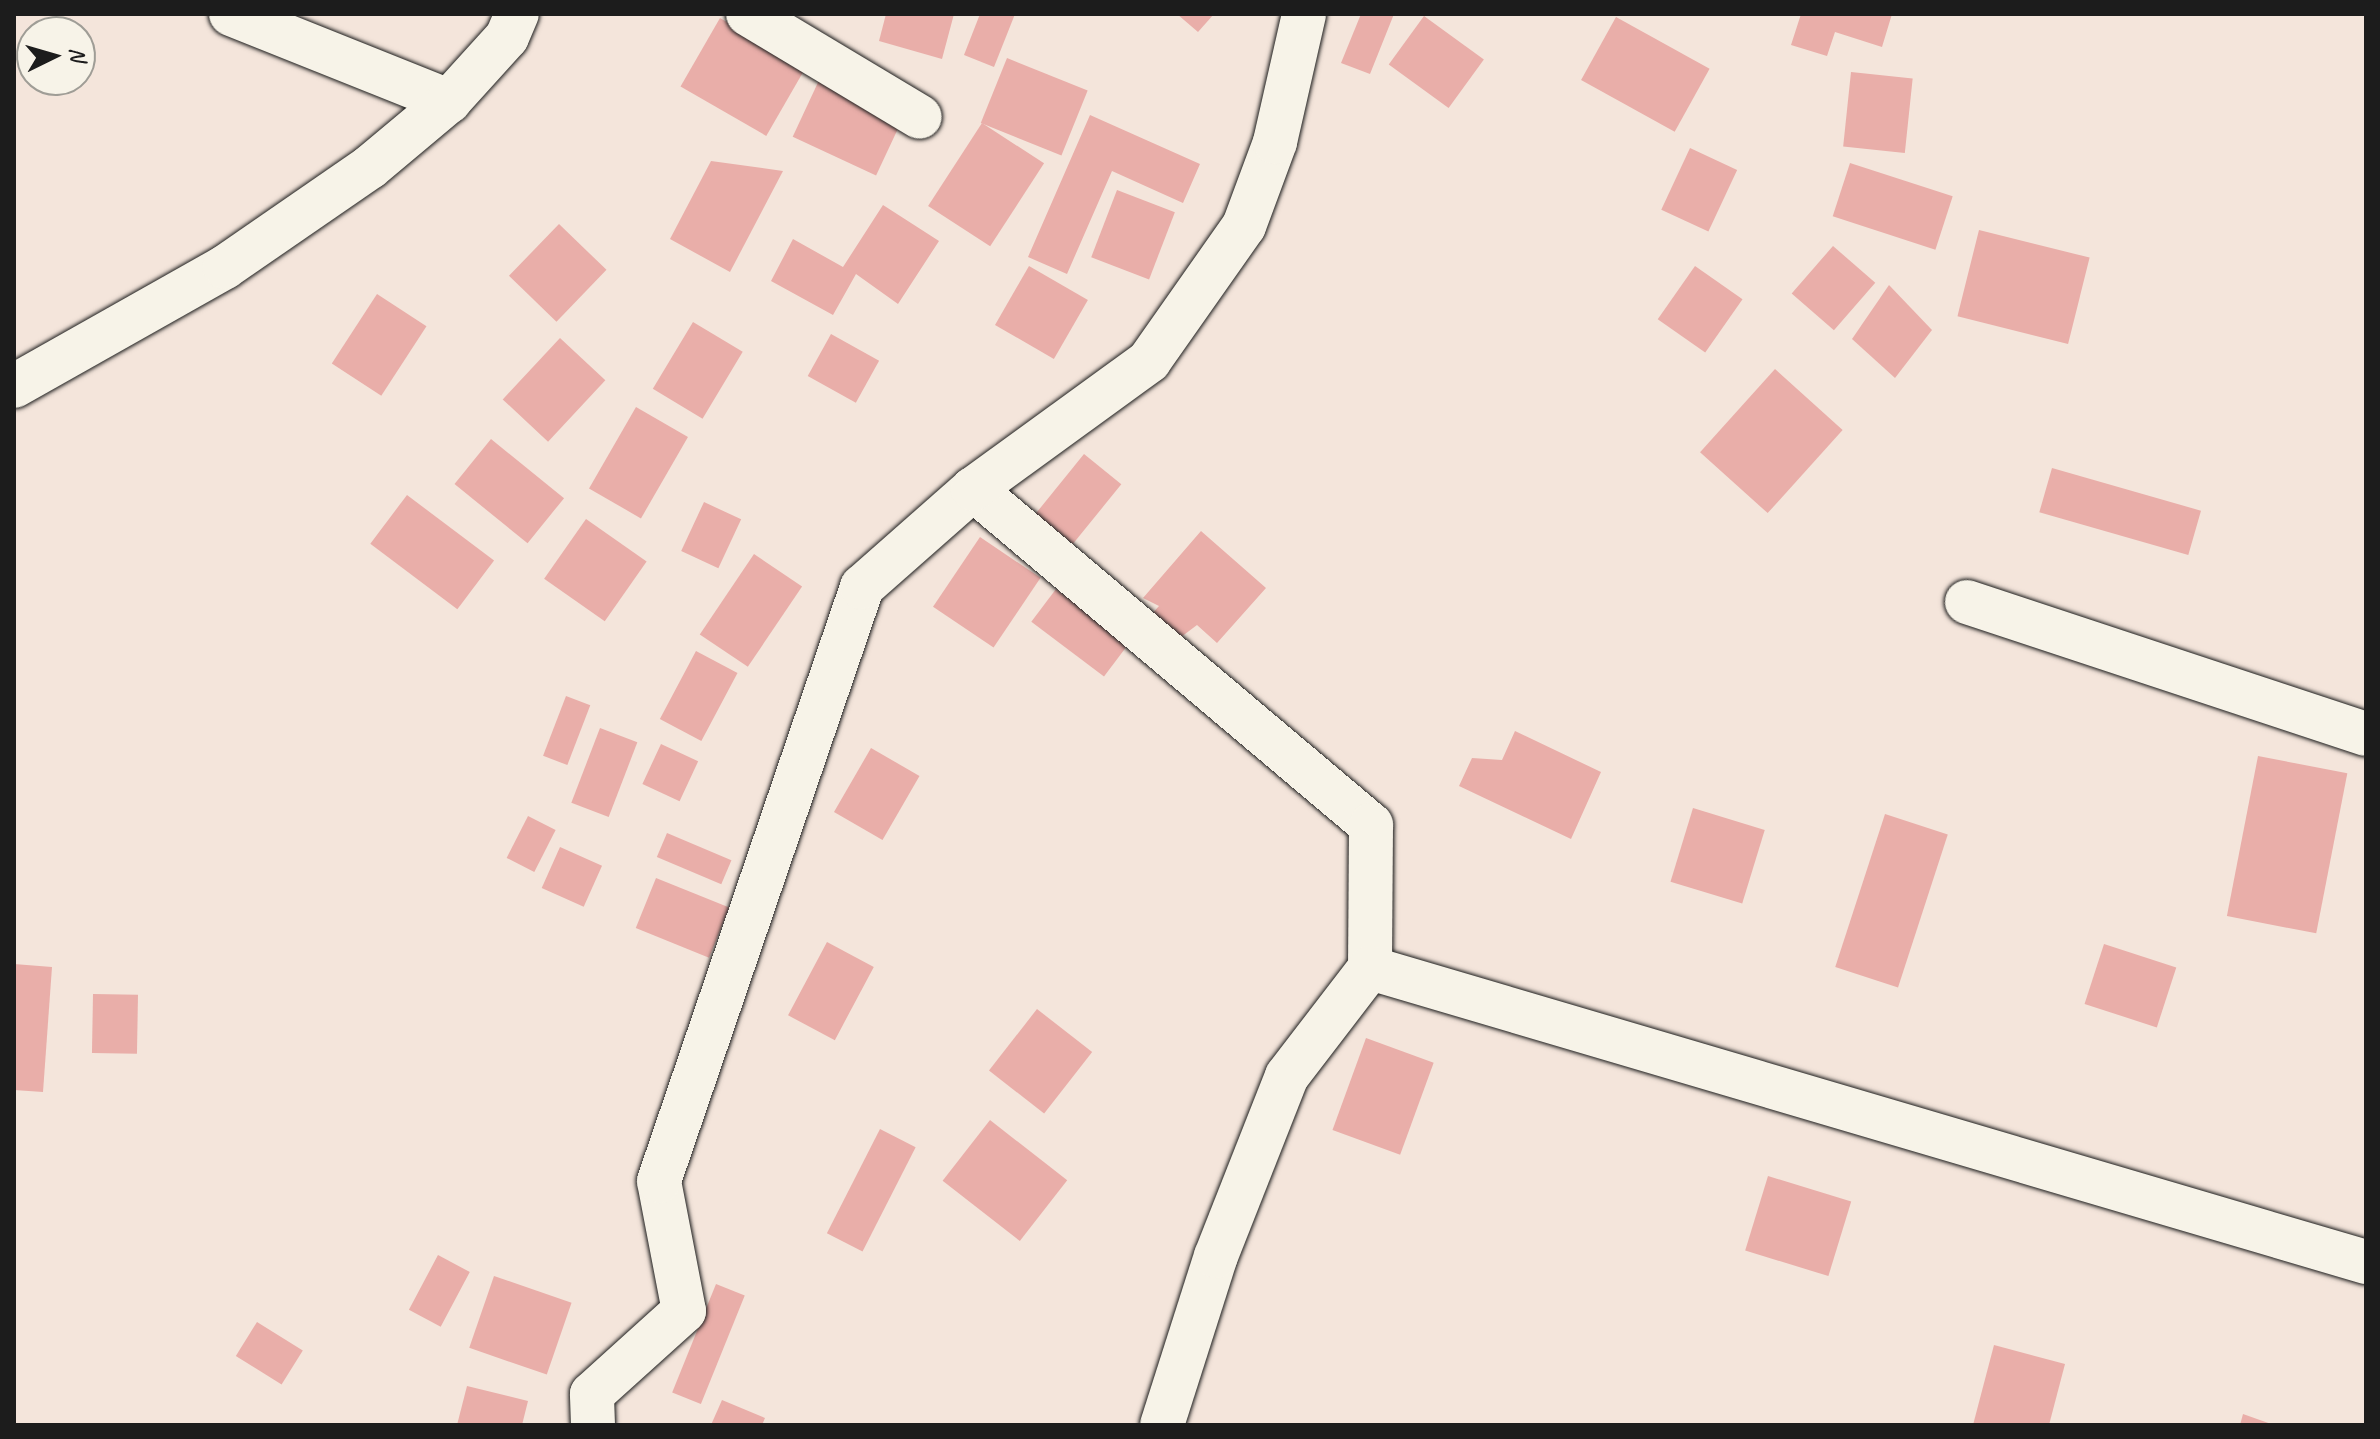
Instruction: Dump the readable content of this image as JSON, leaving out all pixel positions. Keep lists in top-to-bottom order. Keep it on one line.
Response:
{"north":"right"}
